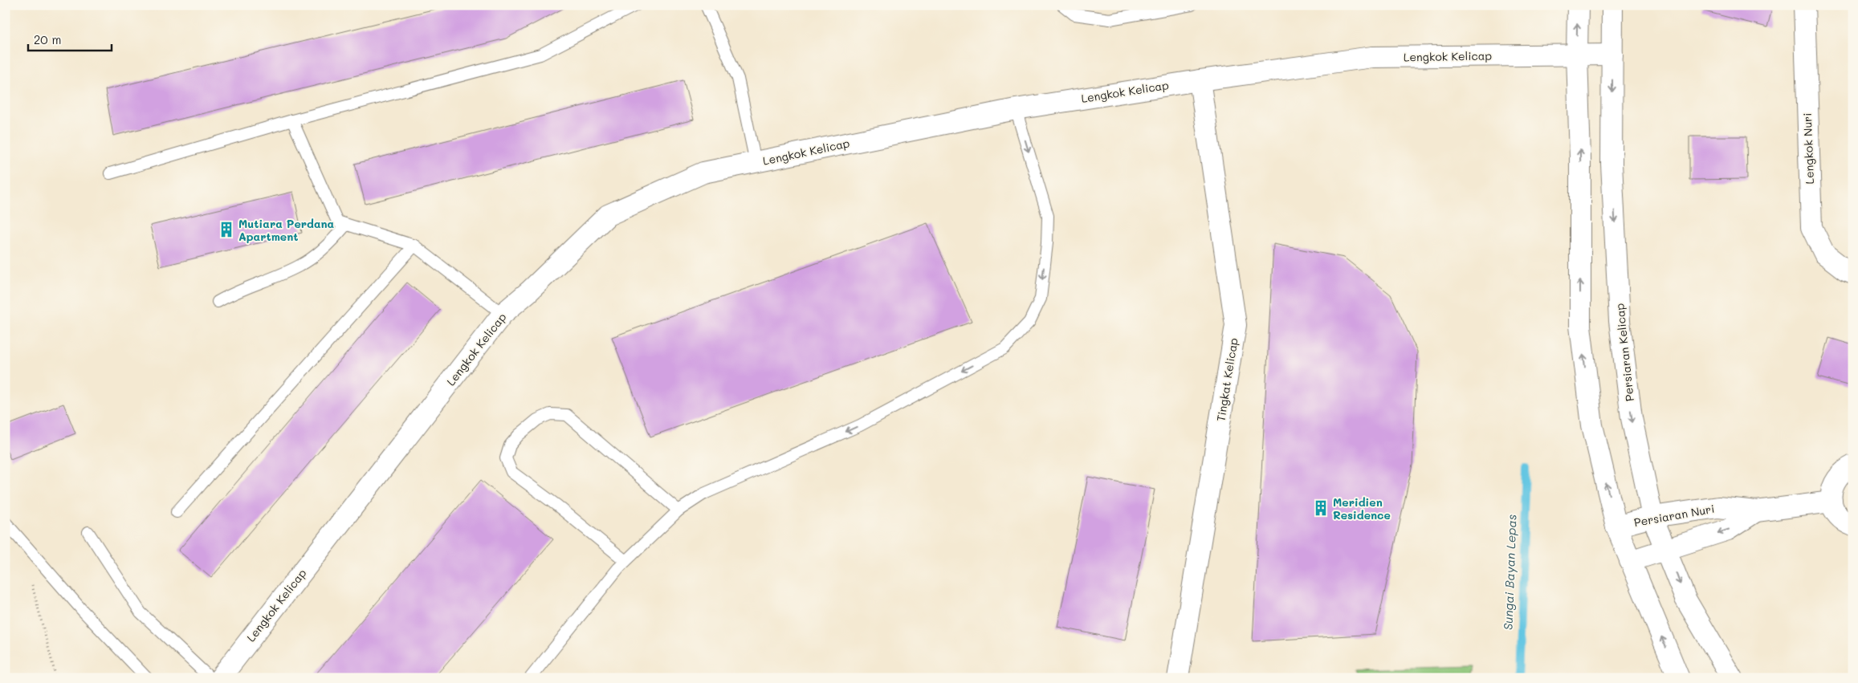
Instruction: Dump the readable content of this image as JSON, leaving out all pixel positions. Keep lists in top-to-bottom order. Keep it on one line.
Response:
{"streets":{"street":["Lengkok Kelicap","Lengkok Nuri","Persiaran Kelicap","Tingkat Kelicap","Persiaran Nuri"]},"crossings":[["Lengkok Kelicap","Persiaran Kelicap"],["Lengkok Kelicap","Tingkat Kelicap"],["Persiaran Kelicap","Persiaran Nuri"]],"water":["Sungai Bayan Lepas"],"places":{"building":["Mutiara Perdana Apartment","Meridien Residence"]},"scale_bar":"20 m"}
